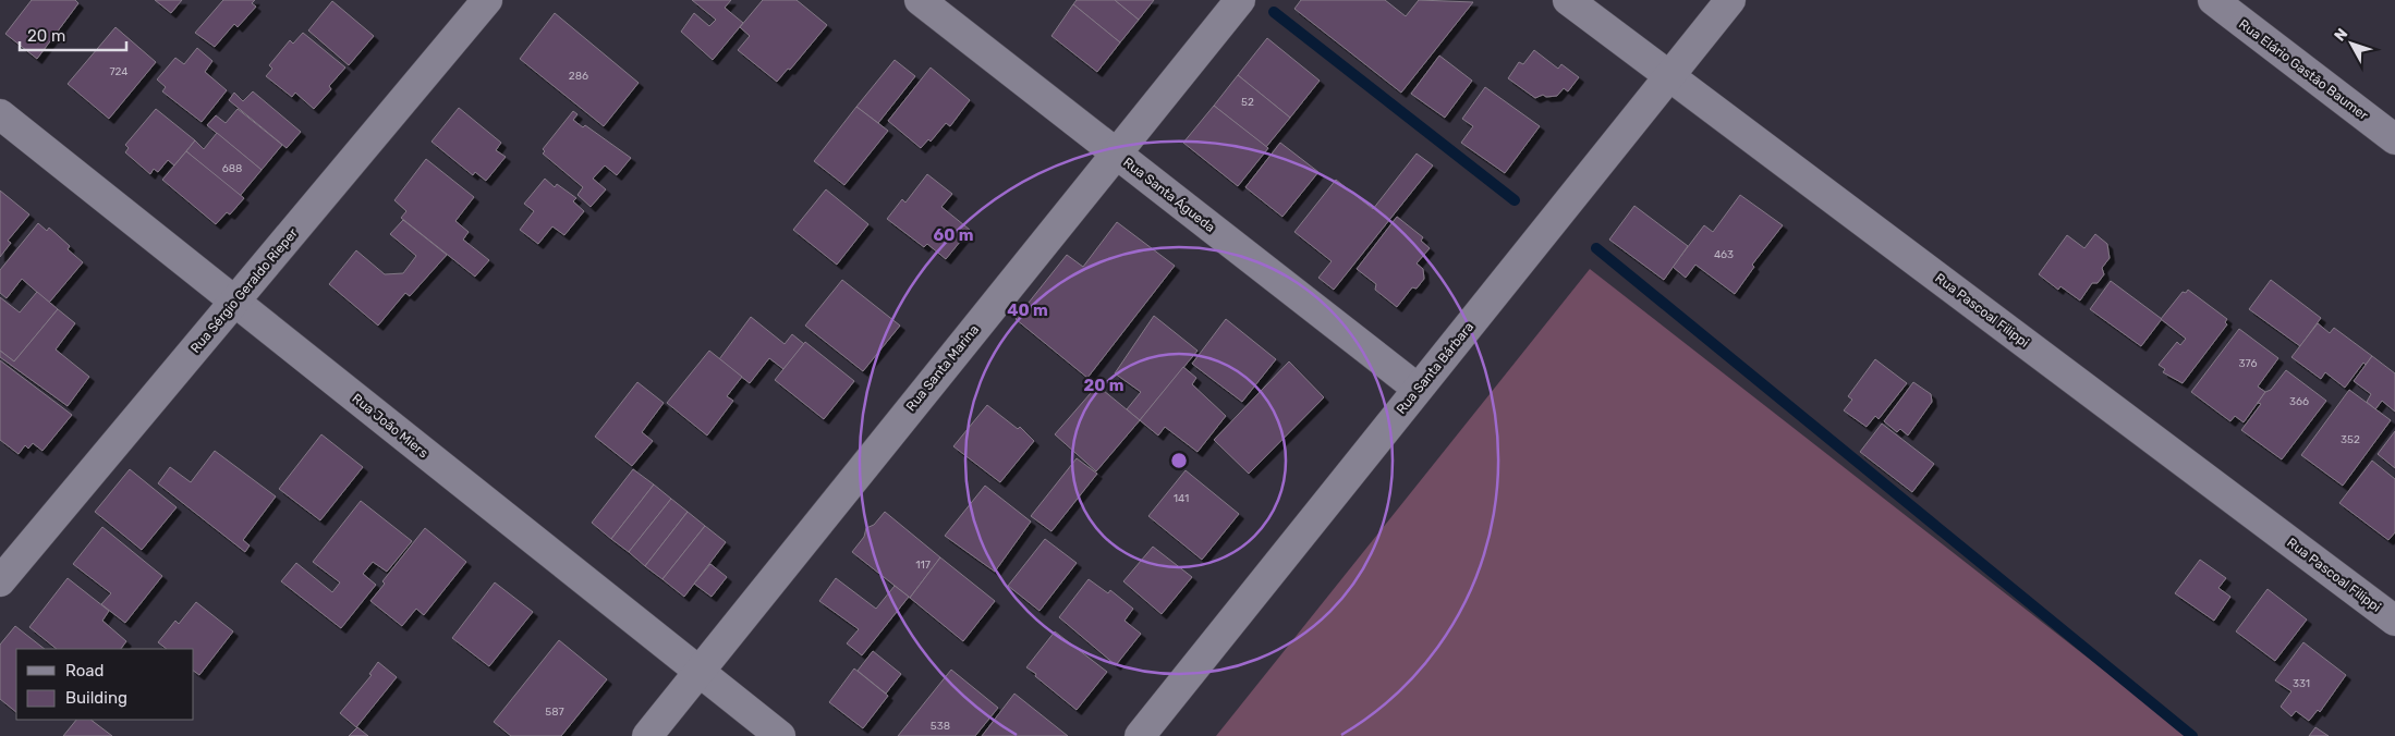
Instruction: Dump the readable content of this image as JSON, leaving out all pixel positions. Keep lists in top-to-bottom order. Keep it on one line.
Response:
{"streets":{"street":["Rua Elário Gastão Baumer","Rua Santa Águeda","Rua Sérgio Geraldo Rieper","Rua Pascoal Filippi","Rua Santa Marina","Rua Santa Bárbara","Rua João Miers"]},"crossings":[["Rua Santa Águeda","Rua Santa Marina"],["Rua Santa Águeda","Rua Santa Bárbara"],["Rua Sérgio Geraldo Rieper","Rua João Miers"],["Rua Pascoal Filippi","Rua Santa Bárbara"],["Rua Santa Marina","Rua João Miers"]],"house_numbers":["724","286","52","688","463","376","366","352","141","117","331","587","538"],"legend":["Road","Building"],"scale_bar":"20 m","north":"top left","rings":["60 m","40 m","20 m"]}
